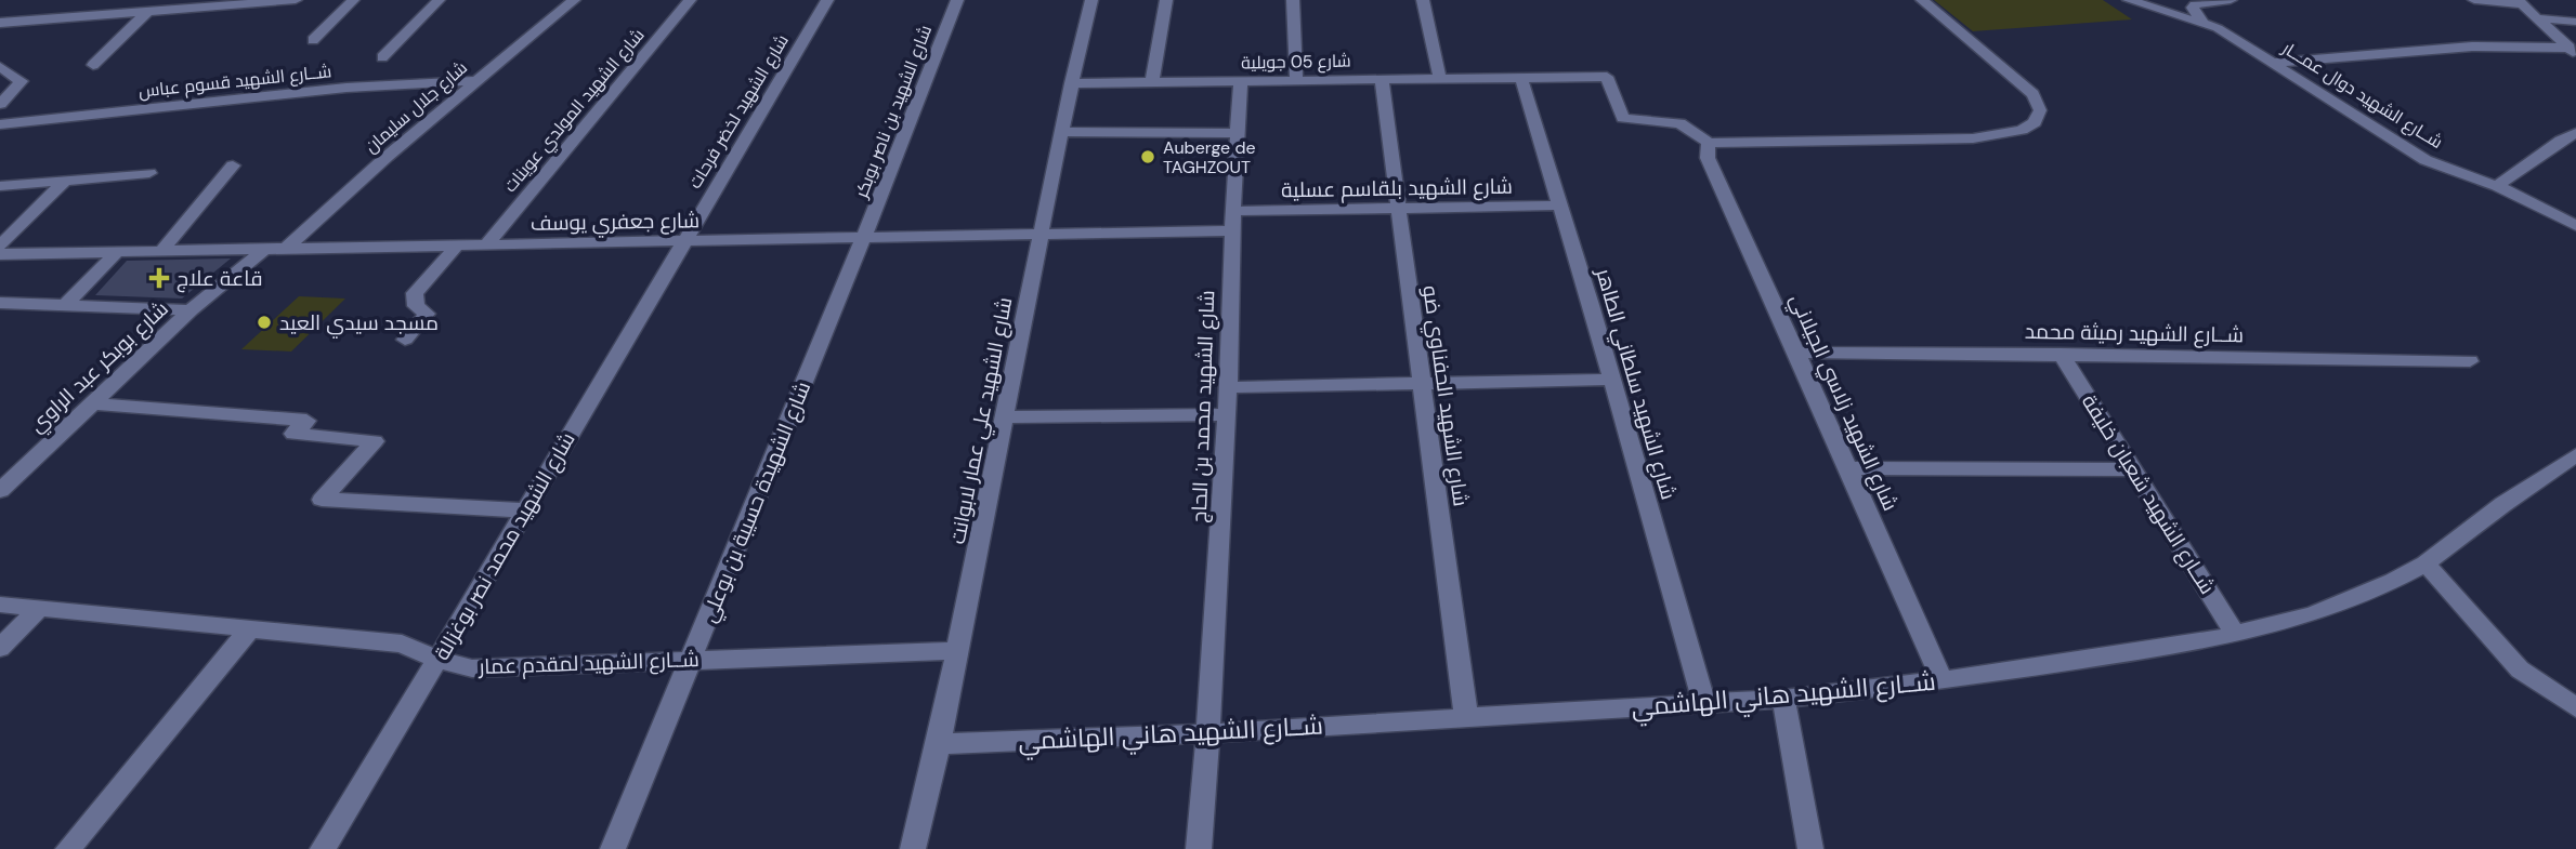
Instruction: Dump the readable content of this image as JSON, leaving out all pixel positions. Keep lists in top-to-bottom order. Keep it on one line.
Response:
{"streets":{"street":["شارع 05 جويلية","شــارع الشهيد قسوم عباس","شــارع الشهيد دوال عمـــار","شارع جلال سليمان","شارع الشهيد المولدي عوينات","شارع الشهيد لخضر فرحات","شارع الشهيد بن ناصر بوبكر","شارع الشهيد بلقاسم عسلية","شارع جعفري يوسف","شــارع الشهيد رميثة محمد","شارع بوبكر عبد الراوي","شارع الشهيد سلطاني الطاهر","شارع الشهيد الحفناوي ضو","شارع الشهيد زلاسي الجيلاني","شارع الشهيد محمد بن الحاج","شارع الشهيد علي عمار لابوانت","شــارع الشهيد شعبان خليفة","شارع الشهيدة حسيبة بن بوعلي","شارع الشهيد محمد نصر بوغزالة","شــارع الشهيد لمقدم عمار","شــارع الشهيد هاني الهاشمي"]},"crossings":[["شارع 05 جويلية","شارع الشهيد سلطاني الطاهر"],["شارع 05 جويلية","شارع الشهيد الحفناوي ضو"],["شارع 05 جويلية","شارع الشهيد زلاسي الجيلاني"],["شارع 05 جويلية","شارع الشهيد محمد بن الحاج"],["شارع 05 جويلية","شارع الشهيد علي عمار لابوانت"],["شــارع الشهيد قسوم عباس","شارع جلال سليمان"],["شارع جلال سليمان","شارع جعفري يوسف"],["شارع الشهيد المولدي عوينات","شارع جعفري يوسف"],["شارع الشهيد لخضر فرحات","شارع جعفري يوسف"],["شارع الشهيد لخضر فرحات","شارع الشهيد محمد نصر بوغزالة"],["شارع الشهيد بن ناصر بوبكر","شارع جعفري يوسف"],["شارع الشهيد بن ناصر بوبكر","شارع الشهيدة حسيبة بن بوعلي"],["شارع الشهيد بلقاسم عسلية","شارع الشهيد سلطاني الطاهر"],["شارع الشهيد بلقاسم عسلية","شارع الشهيد الحفناوي ضو"],["شارع الشهيد بلقاسم عسلية","شارع الشهيد محمد بن الحاج"],["شارع جعفري يوسف","شارع بوبكر عبد الراوي"],["شارع جعفري يوسف","شارع الشهيد محمد بن الحاج"],["شارع جعفري يوسف","شارع الشهيد علي عمار لابوانت"],["شارع جعفري يوسف","شارع الشهيدة حسيبة بن بوعلي"],["شارع جعفري يوسف","شارع الشهيد محمد نصر بوغزالة"],["شــارع الشهيد رميثة محمد","شارع الشهيد زلاسي الجيلاني"],["شــارع الشهيد رميثة محمد","شــارع الشهيد شعبان خليفة"],["شارع الشهيد سلطاني الطاهر","شــارع الشهيد هاني الهاشمي"],["شارع الشهيد الحفناوي ضو","شــارع الشهيد هاني الهاشمي"],["شارع الشهيد زلاسي الجيلاني","شــارع الشهيد هاني الهاشمي"],["شارع الشهيد محمد بن الحاج","شــارع الشهيد هاني الهاشمي"],["شارع الشهيد علي عمار لابوانت","شــارع الشهيد لمقدم عمار"],["شارع الشهيد علي عمار لابوانت","شــارع الشهيد هاني الهاشمي"],["شــارع الشهيد شعبان خليفة","شــارع الشهيد هاني الهاشمي"],["شارع الشهيدة حسيبة بن بوعلي","شــارع الشهيد لمقدم عمار"],["شارع الشهيد محمد نصر بوغزالة","شــارع الشهيد لمقدم عمار"]],"places":{"other":["Auberge de TAGHZOUT","مسجد سيدي العيد"],"health":["قاعة علاج"]}}
